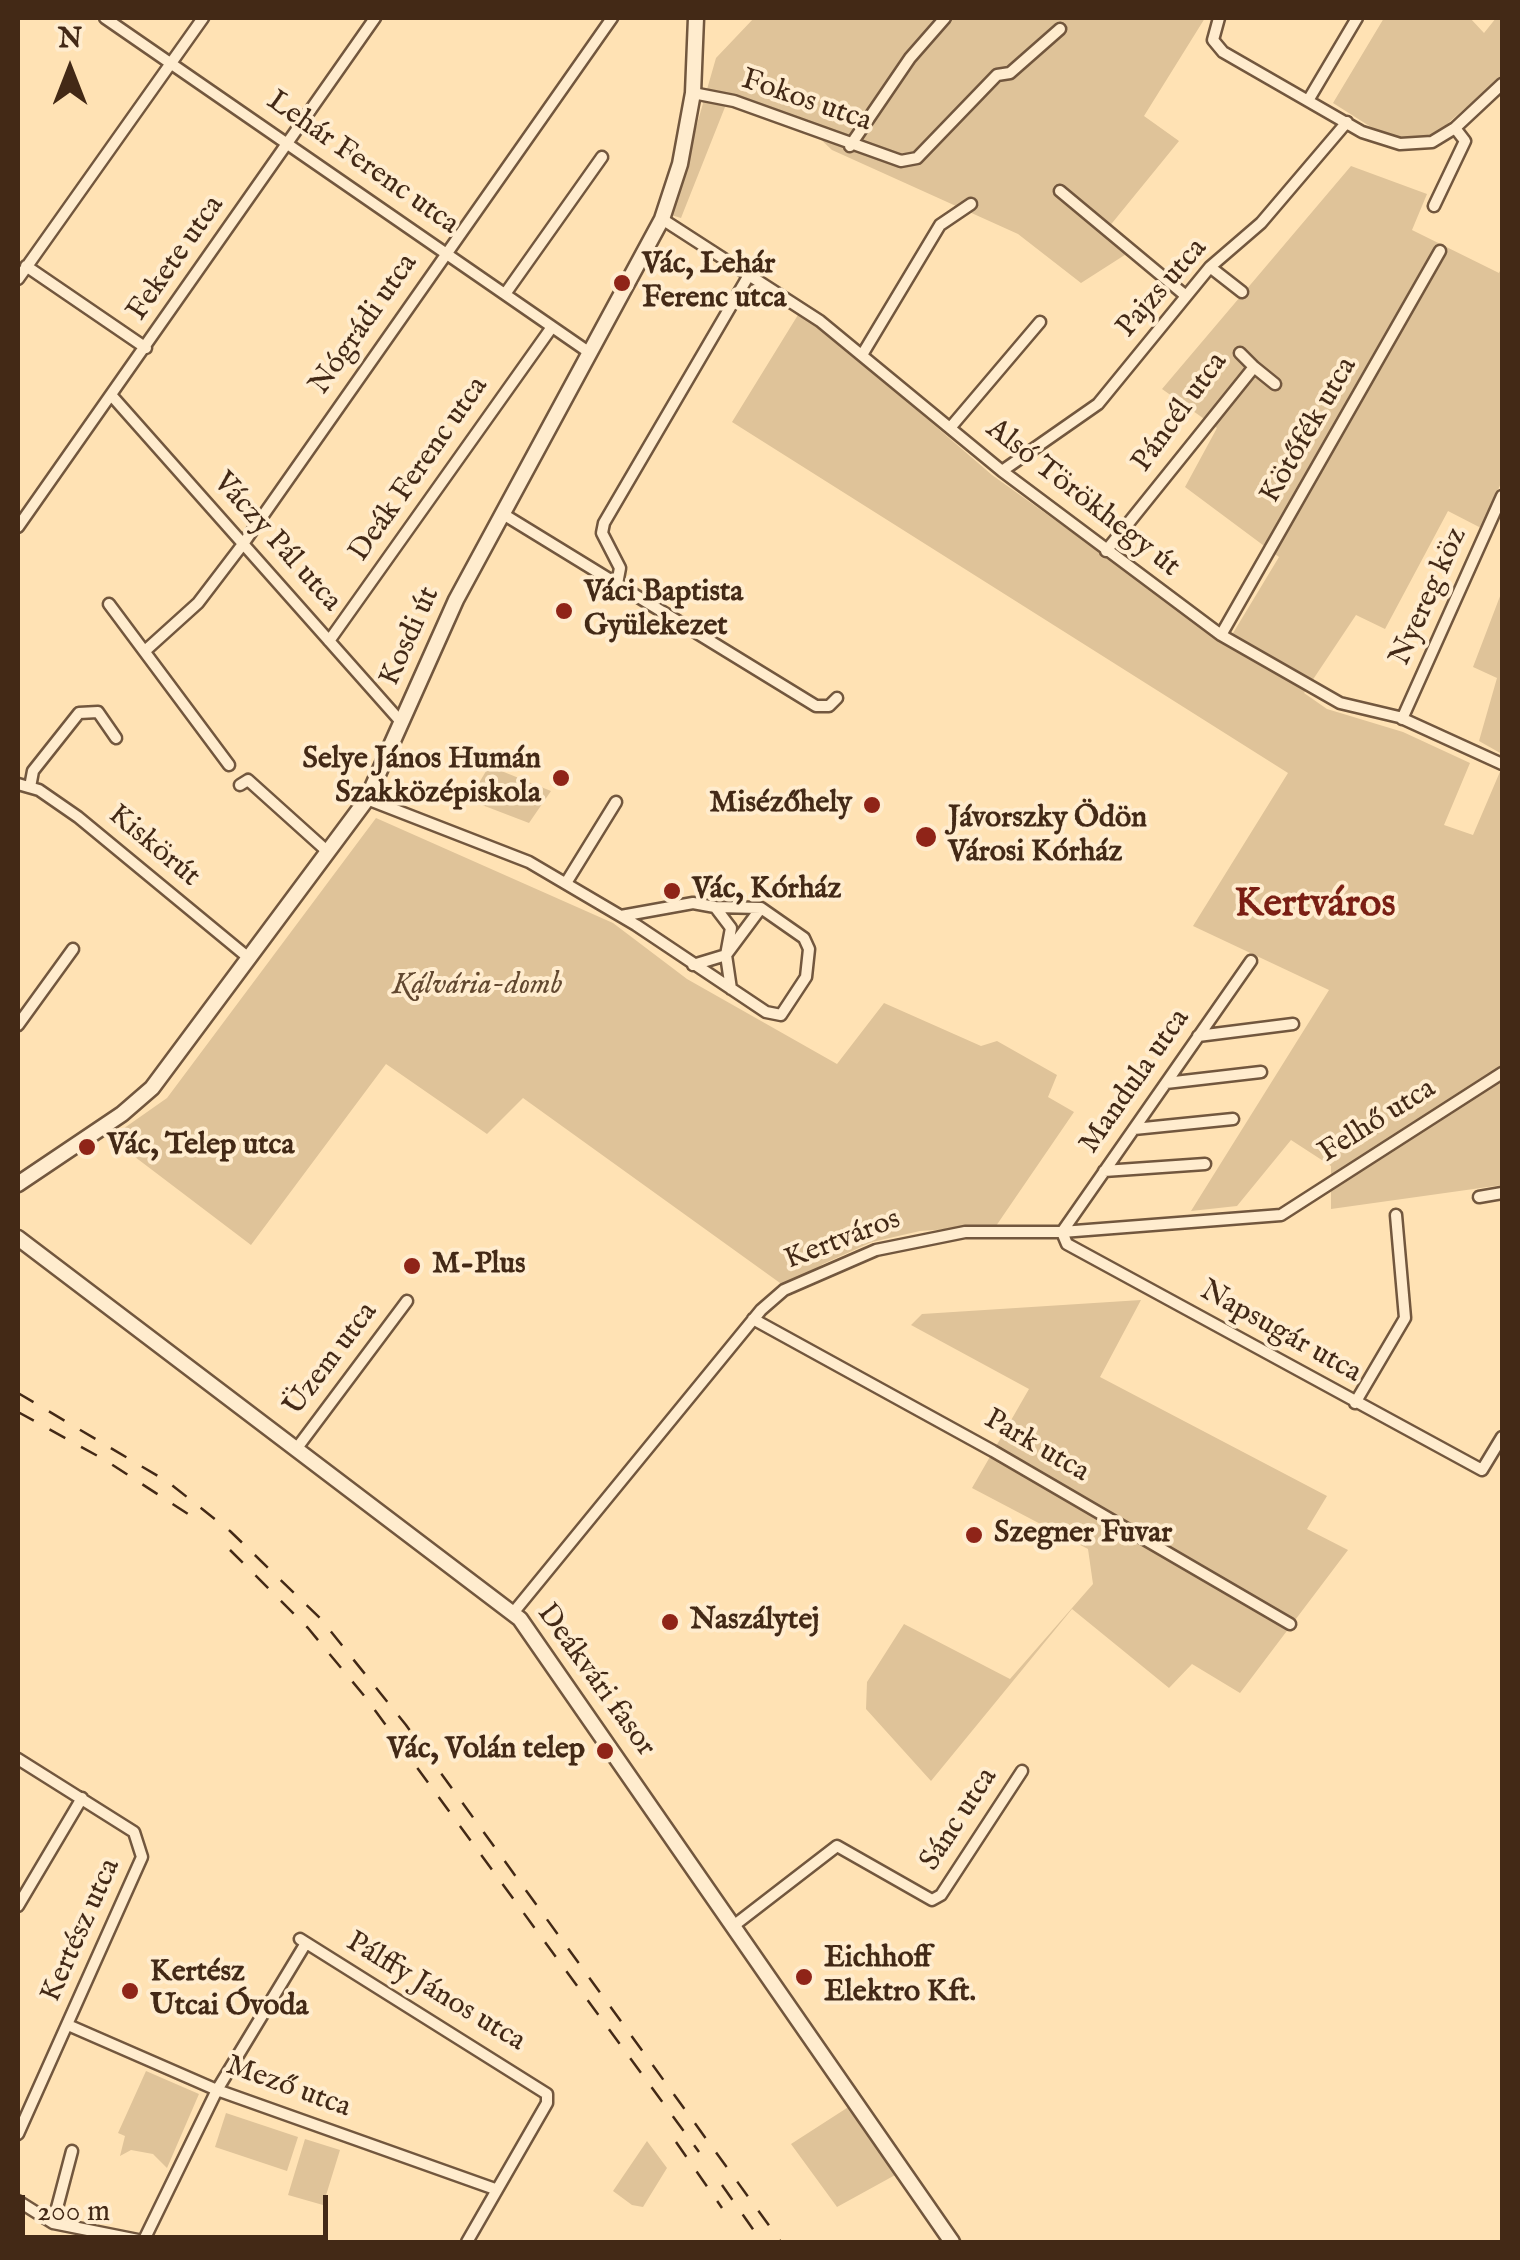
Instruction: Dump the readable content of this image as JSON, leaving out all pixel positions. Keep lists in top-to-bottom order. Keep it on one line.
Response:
{"streets":{"street":["Fokos utca","Lehár Ferenc utca","Fekete utca","Pajzs utca","Nógrádi utca","Páncél utca","Kötőfék utca","Deák Ferenc utca","Alsó Törökhegy út","Váczy Pál utca","Nyereg köz","Kosdi út","Kiskörút","Mandula utca","Felhő utca","Kertváros","Napsugár utca","Üzem utca","Park utca","Deákvári fasor","Sánc utca","Kertész utca","Pálffy János utca","Mező utca"]},"crossings":[["Fokos utca","Kosdi út"],["Lehár Ferenc utca","Fekete utca"],["Lehár Ferenc utca","Nógrádi utca"],["Lehár Ferenc utca","Deák Ferenc utca"],["Lehár Ferenc utca","Kosdi út"],["Fekete utca","Váczy Pál utca"],["Pajzs utca","Alsó Törökhegy út"],["Nógrádi utca","Váczy Pál utca"],["Páncél utca","Alsó Törökhegy út"],["Kötőfék utca","Alsó Törökhegy út"],["Deák Ferenc utca","Váczy Pál utca"],["Alsó Törökhegy út","Nyereg köz"],["Alsó Törökhegy út","Kosdi út"],["Váczy Pál utca","Kosdi út"],["Kosdi út","Kiskörút"],["Mandula utca","Kertváros"],["Mandula utca","Napsugár utca"],["Felhő utca","Kertváros"],["Kertváros","Napsugár utca"],["Kertváros","Park utca"],["Kertváros","Deákvári fasor"],["Üzem utca","Deákvári fasor"],["Deákvári fasor","Sánc utca"],["Kertész utca","Mező utca"],["Pálffy János utca","Mező utca"]],"districts":["Kertváros"],"parks":["Kálvária-domb"],"places":["Vác, Lehár Ferenc utca","Váci Baptista Gyülekezet","Selye János Humán Szakközépiskola","Misézőhely","Jávorszky Ödön Városi Kórház","Vác, Kórház","Vác, Telep utca","M-Plus","Szegner Fuvar","Naszálytej","Vác, Volán telep","Eichhoff Elektro Kft.","Kertész Utcai Óvoda"],"scale_bar":"200 m","north":"top"}
